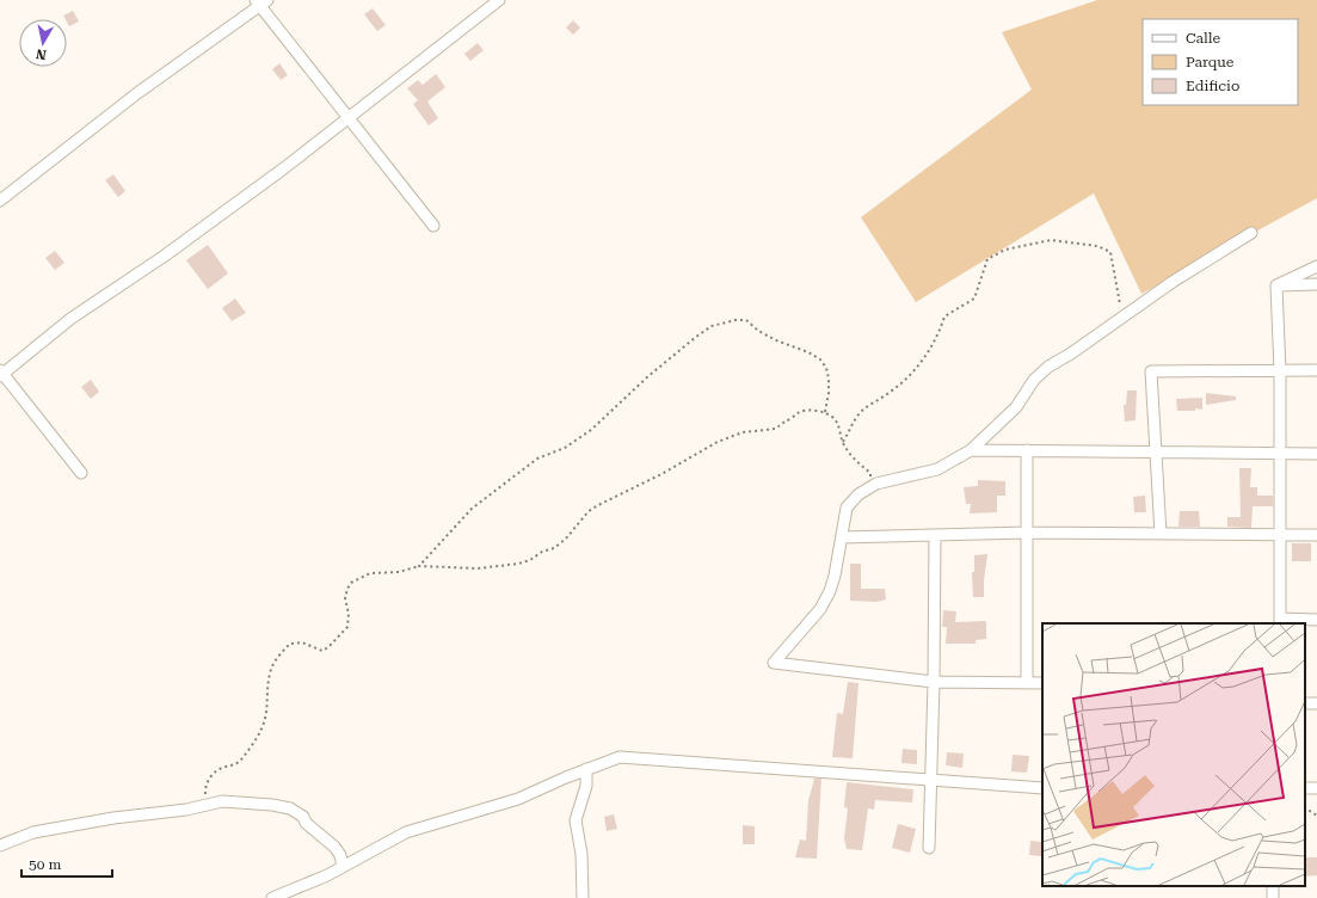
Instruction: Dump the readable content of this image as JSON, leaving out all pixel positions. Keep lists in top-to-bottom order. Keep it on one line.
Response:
{"legend":["Calle","Parque","Edificio"],"scale_bar":"50 m","north":"bottom"}
